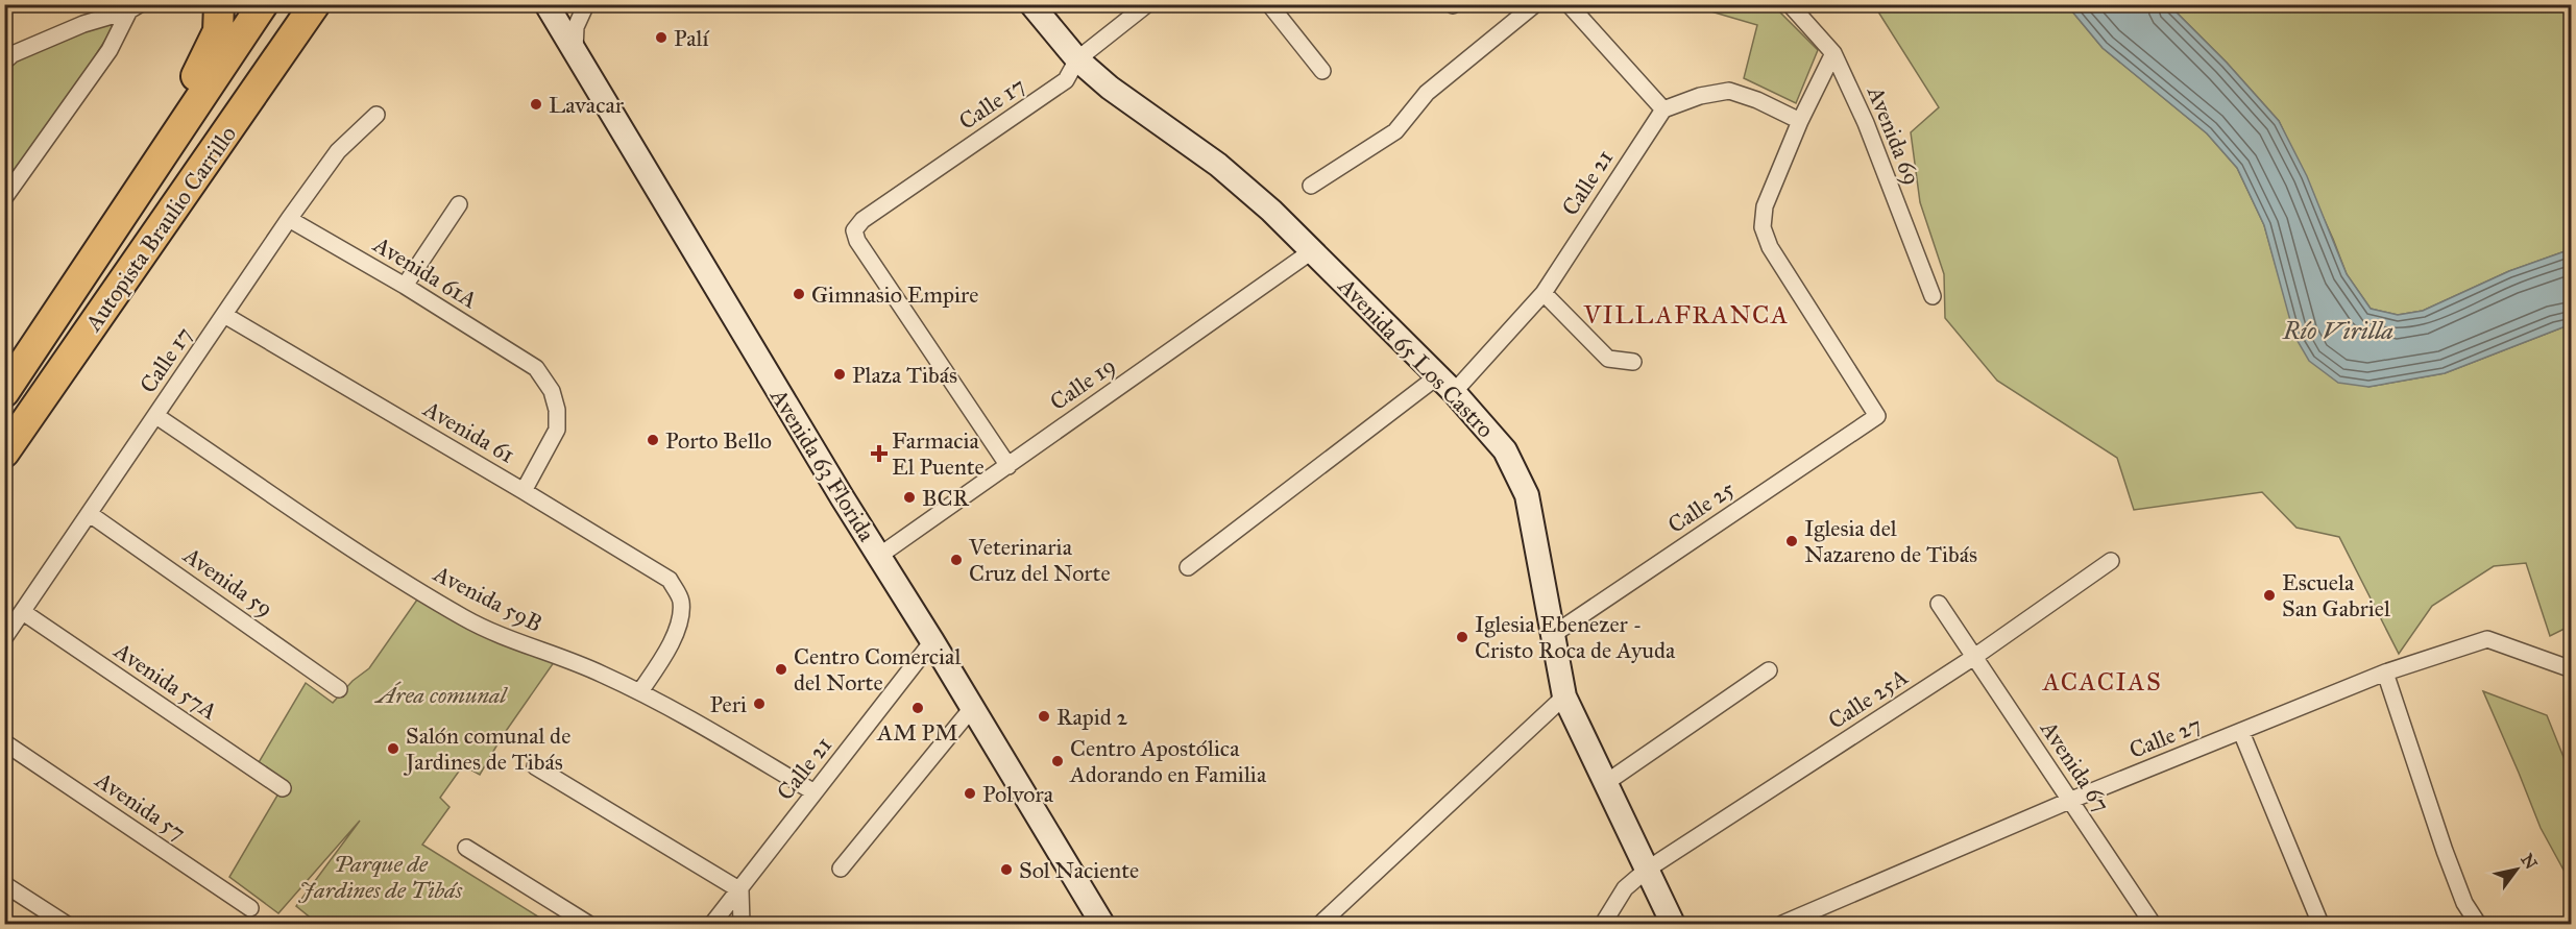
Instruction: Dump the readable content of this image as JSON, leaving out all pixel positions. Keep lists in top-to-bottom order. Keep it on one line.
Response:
{"streets":{"highway":["Autopista Braulio Carrillo"],"street":["Calle 17","Avenida 69","Calle 21","Avenida 61A","Avenida 65 Los Castro","Calle 19","Avenida 61","Avenida 63 Florida","Calle 25","Avenida 59","Avenida 59B","Avenida 57A","Calle 25A","Calle 27","Avenida 67","Avenida 57"]},"crossings":[["Calle 17","Avenida 61A"],["Calle 17","Avenida 65 Los Castro"],["Calle 17","Calle 19"],["Calle 17","Avenida 61"],["Calle 17","Avenida 59"],["Calle 17","Avenida 59B"],["Calle 17","Avenida 57A"],["Calle 21","Avenida 65 Los Castro"],["Calle 21","Avenida 63 Florida"],["Calle 21","Avenida 59B"],["Avenida 61A","Avenida 61"],["Avenida 65 Los Castro","Calle 19"],["Avenida 65 Los Castro","Calle 25"],["Avenida 65 Los Castro","Calle 25A"],["Calle 19","Avenida 63 Florida"],["Avenida 61","Avenida 59B"],["Calle 25A","Avenida 67"],["Calle 27","Avenida 67"]],"districts":["VILLAFRANCA","ACACIAS"],"water":["Río Virilla"],"parks":["Área comunal","Parque de Jardines de Tibás"],"places":{"other":["Palí","Lavacar","Gimnasio Empire","Plaza Tibás","Porto Bello","BCR","Iglesia del Nazareno de Tibás","Veterinaria Cruz del Norte","Escuela San Gabriel","Iglesia Ebenezer - Cristo Roca de Ayuda","Centro Comercial del Norte","Peri","AM PM","Rapid 2","Salón comunal de Jardines de Tibás","Centro Apostólica Adorando en Familia","Polvora","Sol Naciente"],"health":["Farmacia El Puente"]},"north":"top right"}
